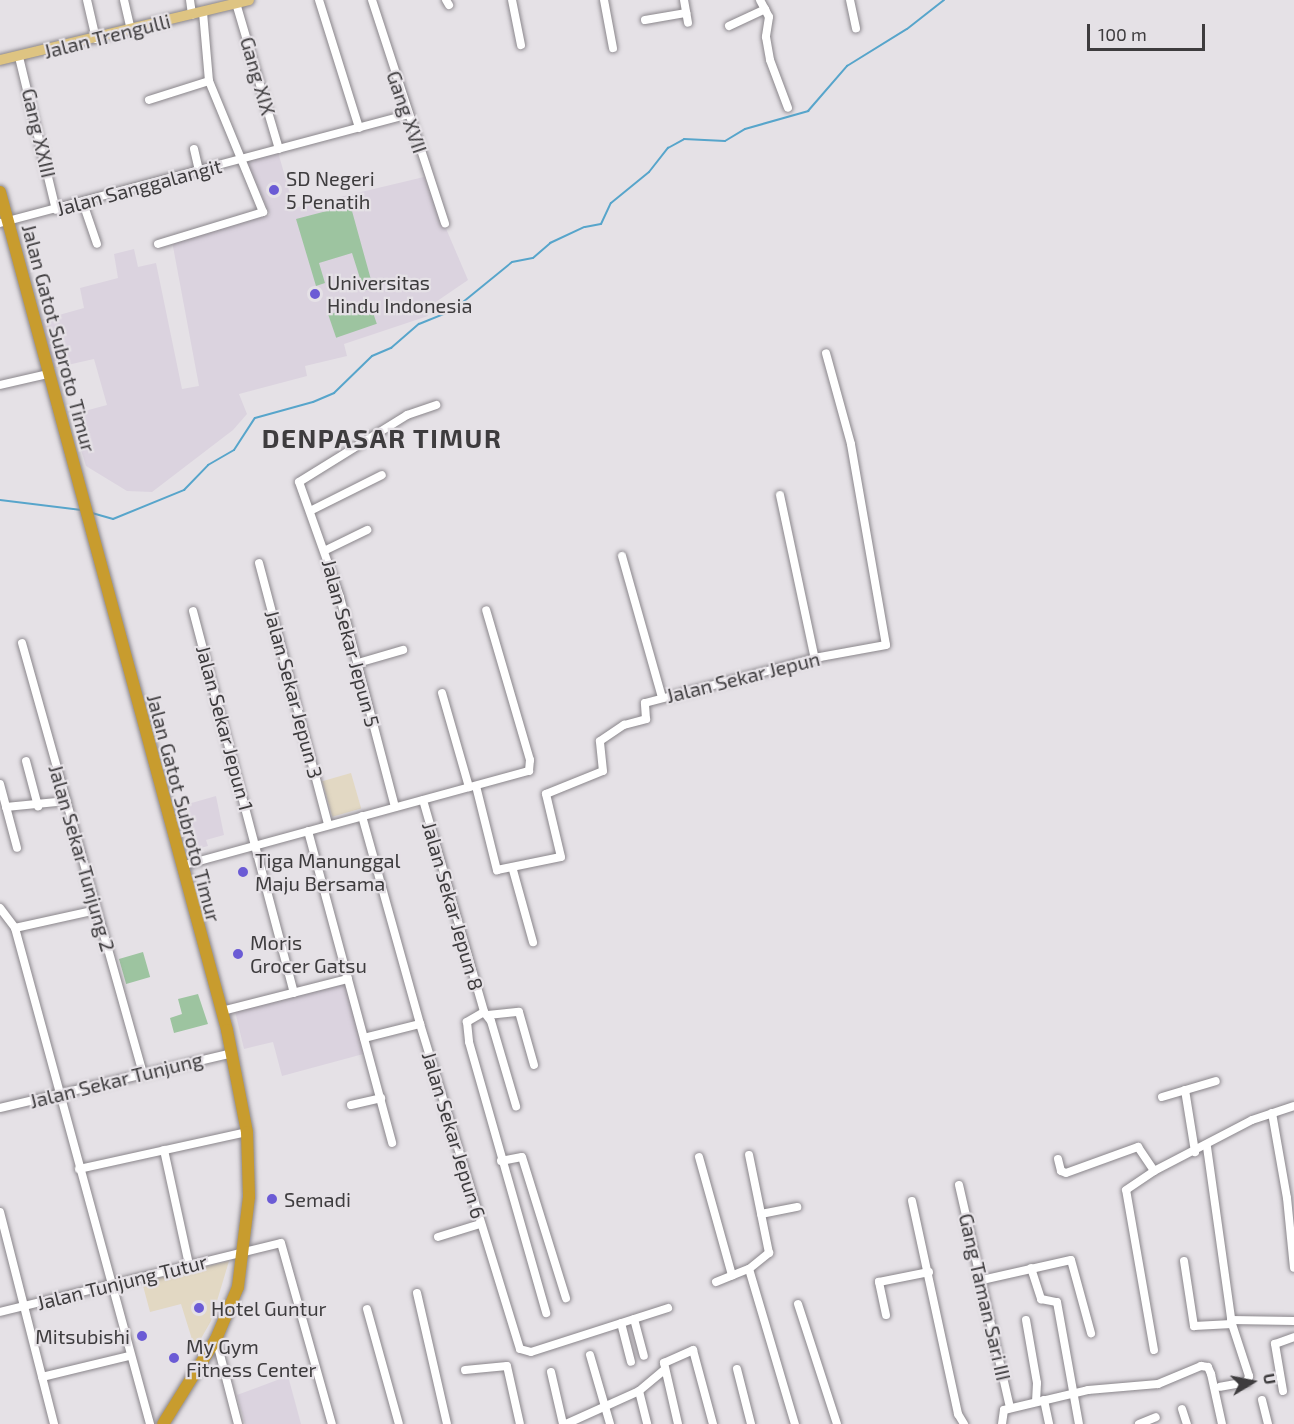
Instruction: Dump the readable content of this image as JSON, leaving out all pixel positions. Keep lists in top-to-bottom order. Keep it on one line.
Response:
{"streets":{"highway":["Jalan Gatot Subroto Timur"],"main road":["Jalan Trengulli"],"street":["Gang XIX","Gang XVII","Gang XXIII","Jalan Sanggalangit","Jalan Sekar Jepun 5","Jalan Sekar Jepun","Jalan Sekar Jepun 3","Jalan Sekar Jepun 1","Jalan Sekar Tunjung 2","Jalan Sekar Jepun 8","Jalan Sekar Tunjung","Jalan Sekar Jepun 6","Jalan Tunjung Tutur","Gang Taman Sari III"]},"crossings":[["Jalan Trengulli","Gang XIX"],["Jalan Trengulli","Gang XXIII"],["Jalan Trengulli","Jalan Sanggalangit"],["Gang XXIII","Jalan Sanggalangit"],["Jalan Sanggalangit","Jalan Gatot Subroto Timur"],["Jalan Gatot Subroto Timur","Jalan Sekar Tunjung"],["Jalan Gatot Subroto Timur","Jalan Tunjung Tutur"],["Jalan Sekar Tunjung 2","Jalan Sekar Tunjung"]],"districts":["DENPASAR TIMUR"],"places":["SD Negeri 5 Penatih","Universitas Hindu Indonesia","Tiga Manunggal Maju Bersama","Moris Grocer Gatsu","Semadi","Hotel Guntur","Mitsubishi","My Gym Fitness Center"],"scale_bar":"100 m","north":"right"}
